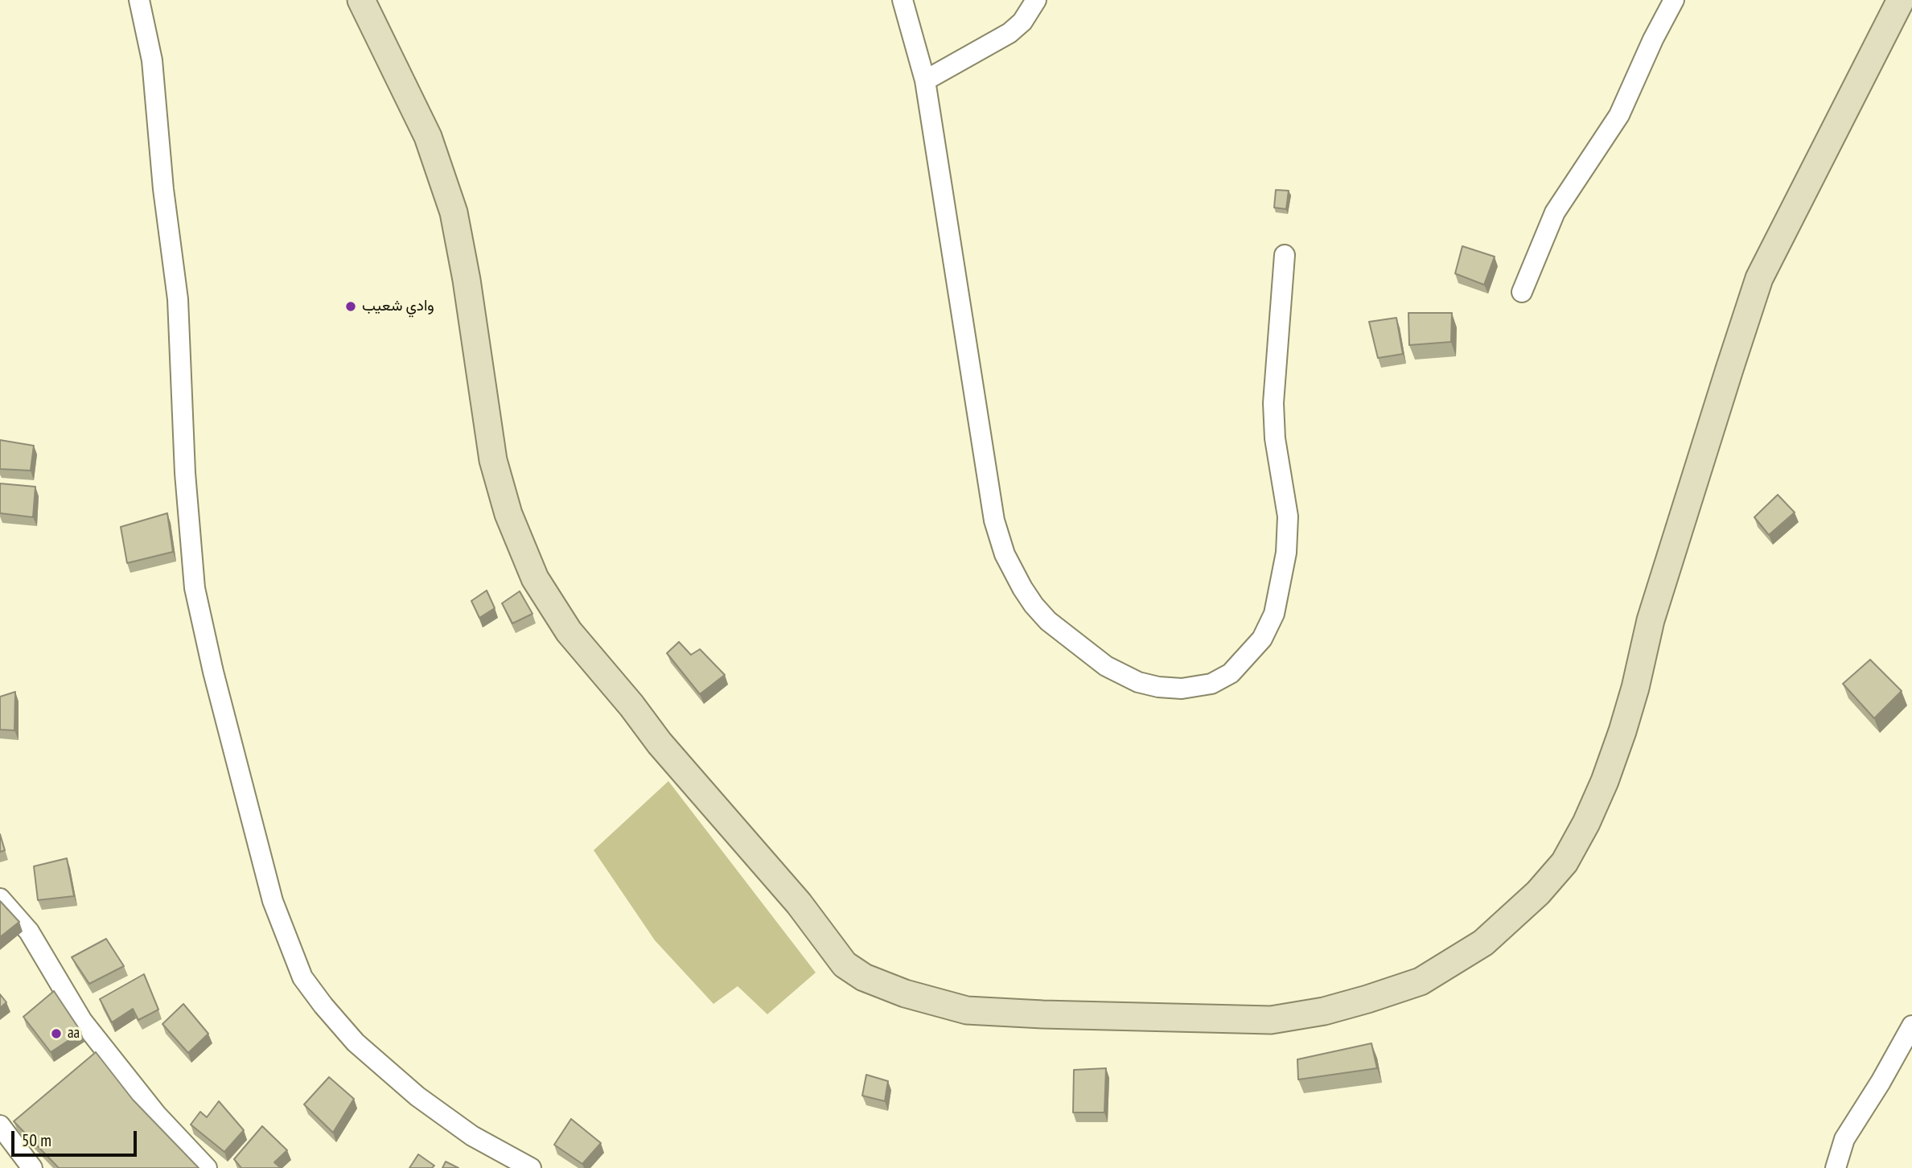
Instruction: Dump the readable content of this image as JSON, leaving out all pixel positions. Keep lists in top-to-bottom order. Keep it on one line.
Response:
{"places":["وادي شعيب","aa"],"scale_bar":"50 m"}
